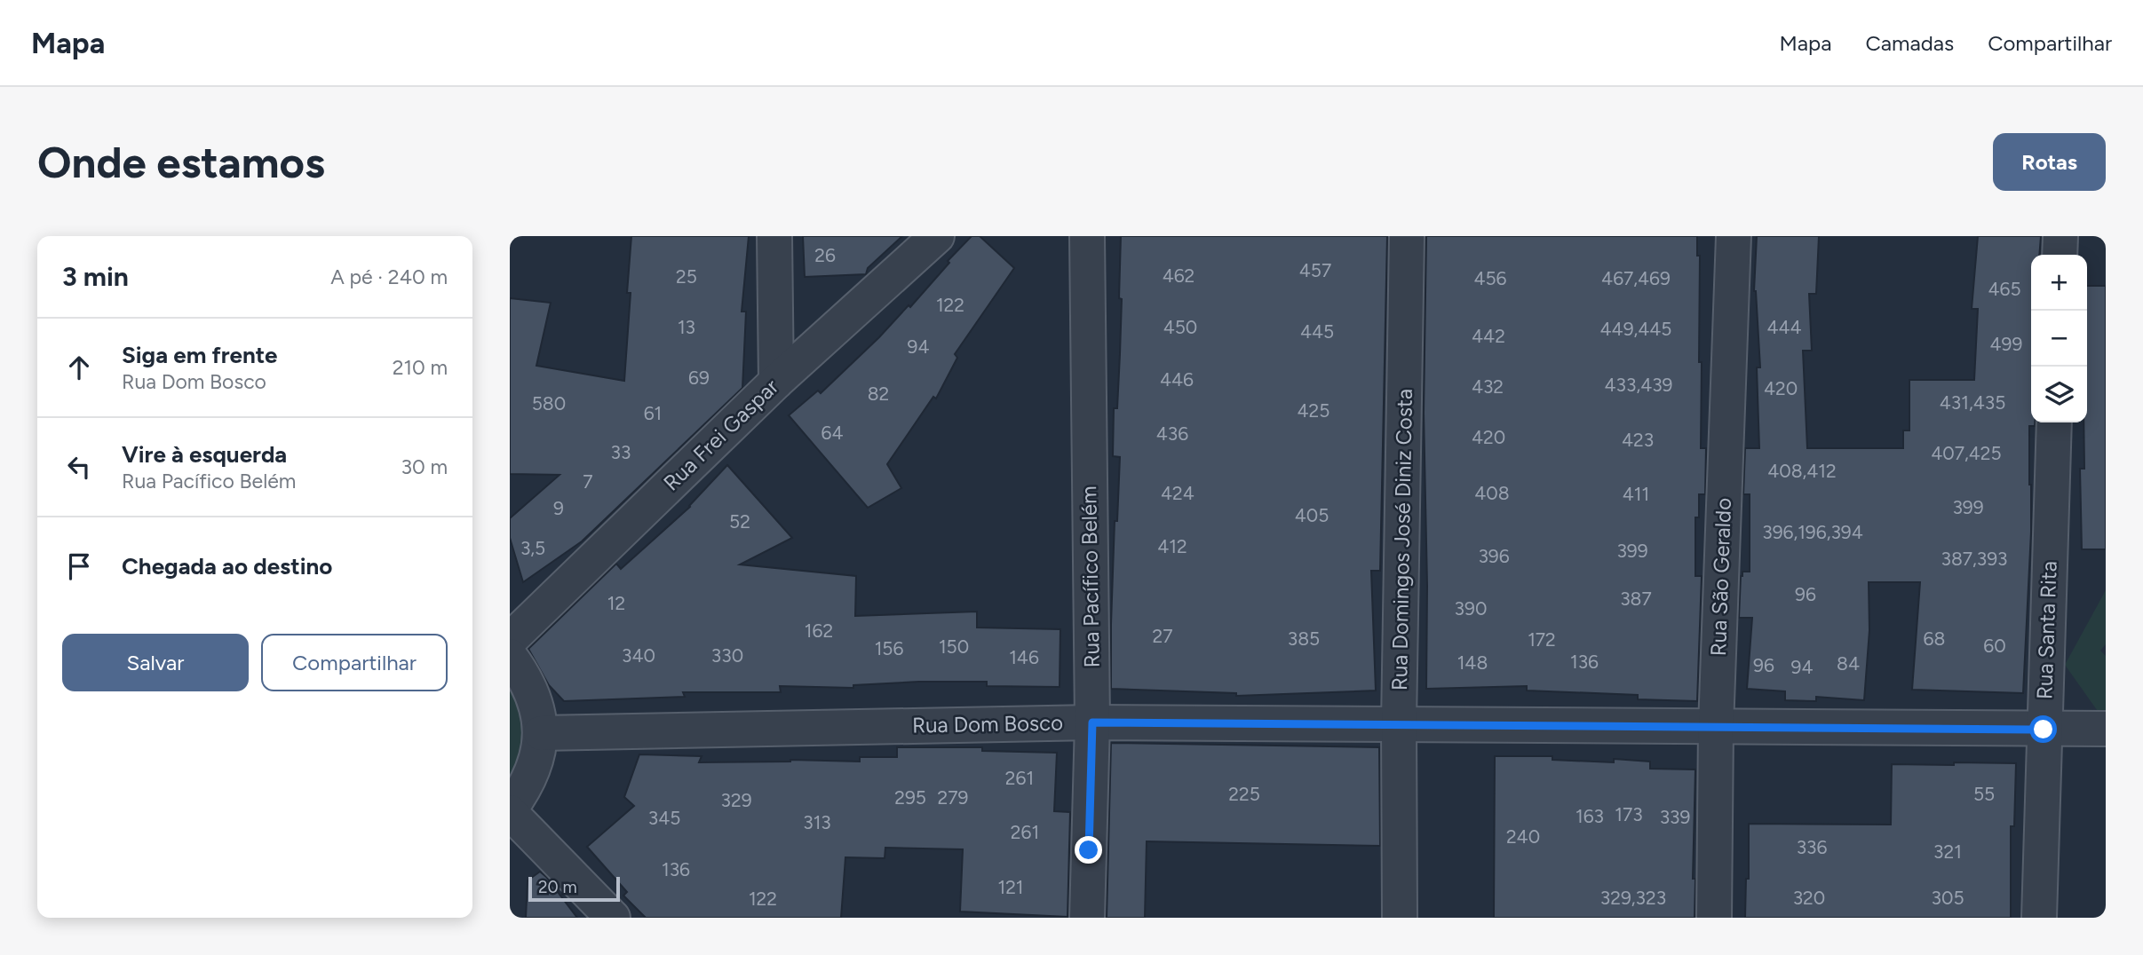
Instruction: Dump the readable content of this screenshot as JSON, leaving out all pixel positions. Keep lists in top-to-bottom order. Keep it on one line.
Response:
{"streets":{"street":["Rua Frei Gaspar","Rua Domingos José Diniz Costa","Rua Pacífico Belém","Rua São Geraldo","Rua Santa Rita","Rua Dom Bosco"]},"crossings":[["Rua Domingos José Diniz Costa","Rua Dom Bosco"],["Rua Pacífico Belém","Rua Dom Bosco"],["Rua São Geraldo","Rua Dom Bosco"],["Rua Santa Rita","Rua Dom Bosco"]],"house_numbers":["26","457","462","25","456","467,469","465","122","13","450","444","449,445","445","442","499","94","69","446","433,439","432","420","82","431,435","580","425","61","64","436","420","423","33","407,425","408,412","7","424","408","411","399","9","405","52","396,196,394","412","3,5","399","396","387,393","96","387","12","390","162","27","385","68","172","60","150","156","340","330","146","136","148","84","96","94","261","225","55","295","279","329","173","163","339","345","313","261","240","336","321","136","121","329,323","320","305","122"],"scale_bar":"20 m","page":{"header":"Mapa","nav":["Mapa","Camadas","Compartilhar"],"buttons":["Rotas",["Salvar","Compartilhar"]],"title":"Onde estamos","heading":["3 min","A pé · 240 m"],"map_buttons":["+","−"],"list":[["Siga em frente","Rua Dom Bosco","210 m"],["Vire à esquerda","Rua Pacífico Belém","30 m"],"Chegada ao destino"],"scale":"20 m"}}
